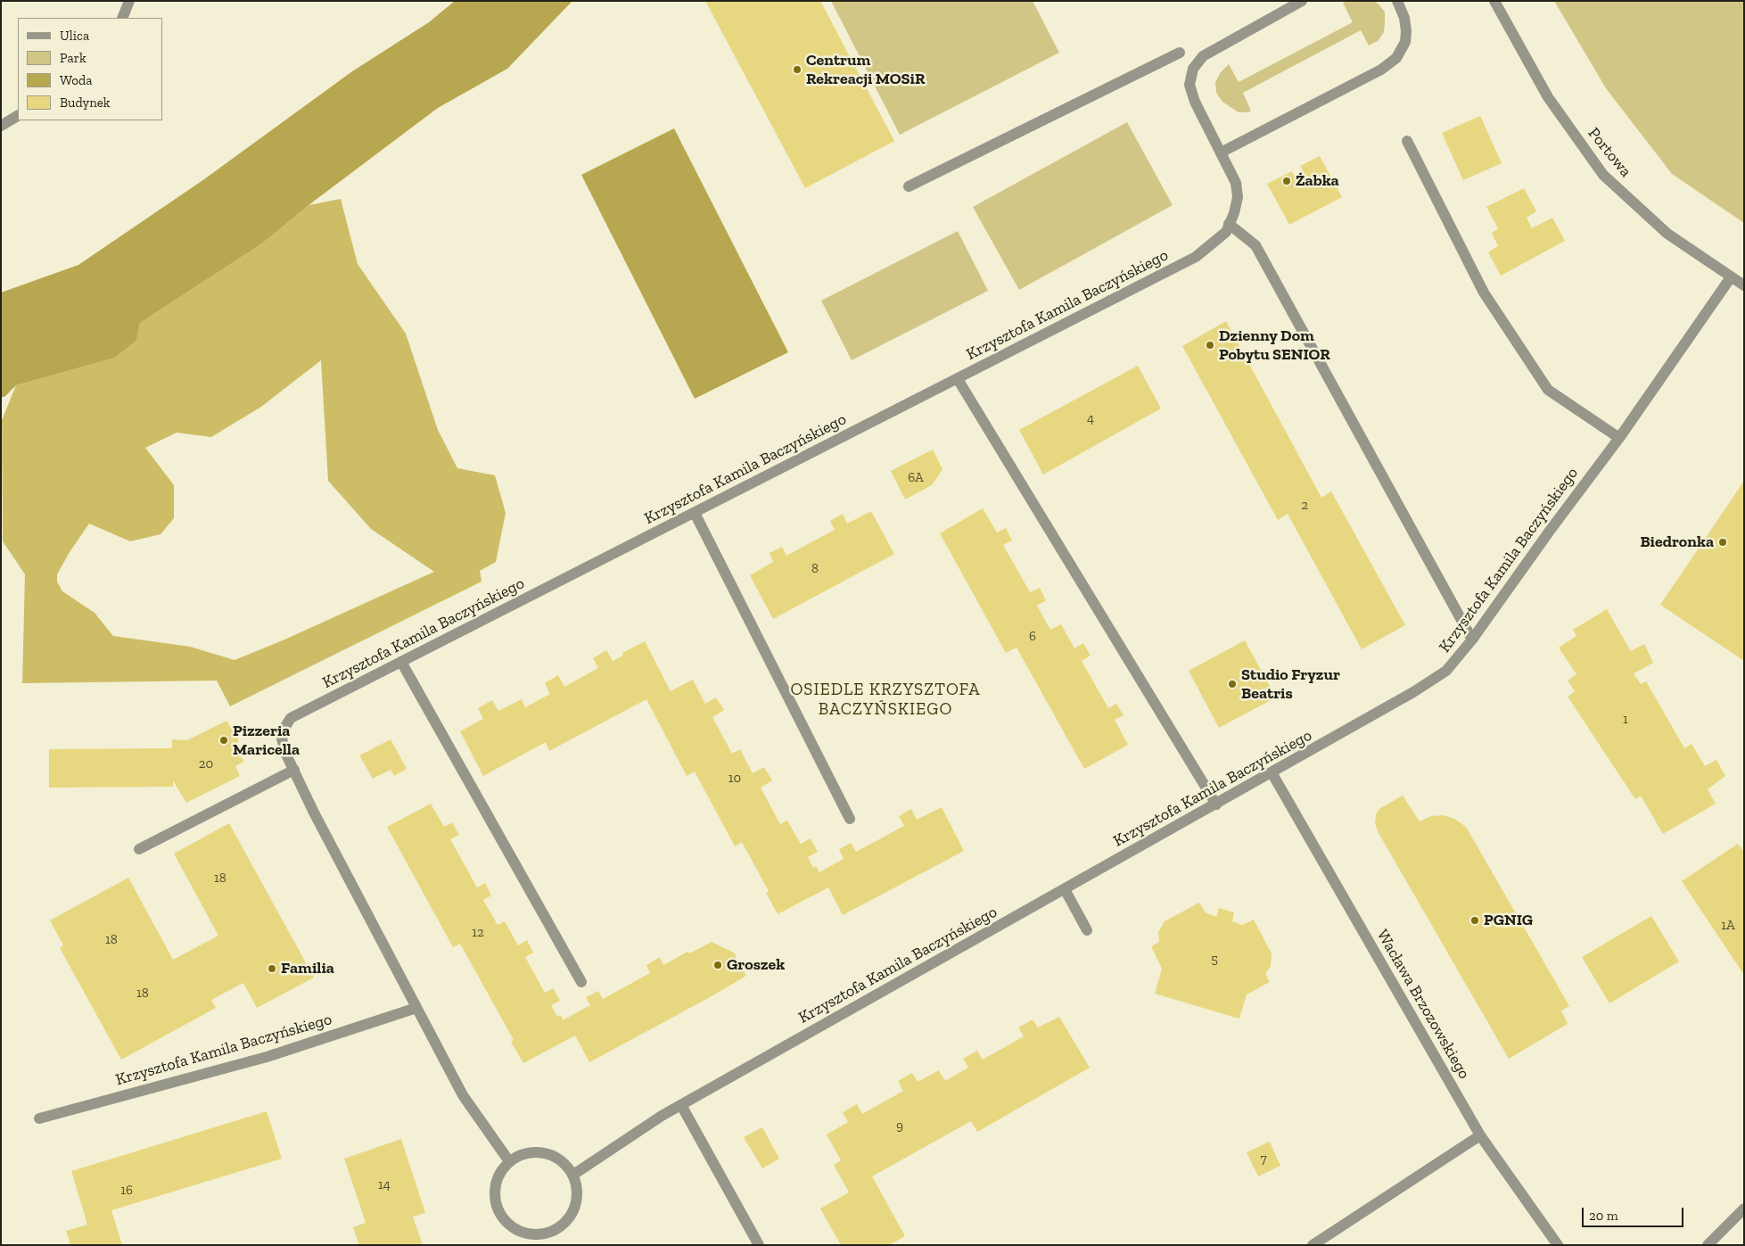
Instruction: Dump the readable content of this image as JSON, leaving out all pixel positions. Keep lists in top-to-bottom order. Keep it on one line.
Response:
{"streets":{"street":["Portowa","Krzysztofa Kamila Baczyńskiego","Wacława Brzozowskiego"]},"crossings":[["Portowa","Krzysztofa Kamila Baczyńskiego"],["Krzysztofa Kamila Baczyńskiego","Wacława Brzozowskiego"]],"districts":["OSIEDLE KRZYSZTOFA BACZYŃSKIEGO"],"places":["Centrum Rekreacji MOSiR","Żabka","Dzienny Dom Pobytu SENIOR","Biedronka","Studio Fryzur Beatris","Pizzeria Maricella","PGNIG","Groszek","Familia"],"house_numbers":["4","6A","2","8","6","1","20","10","18","1A","12","18","5","18","9","7","14","16"],"legend":["Ulica","Park","Woda","Budynek"],"scale_bar":"20 m"}
